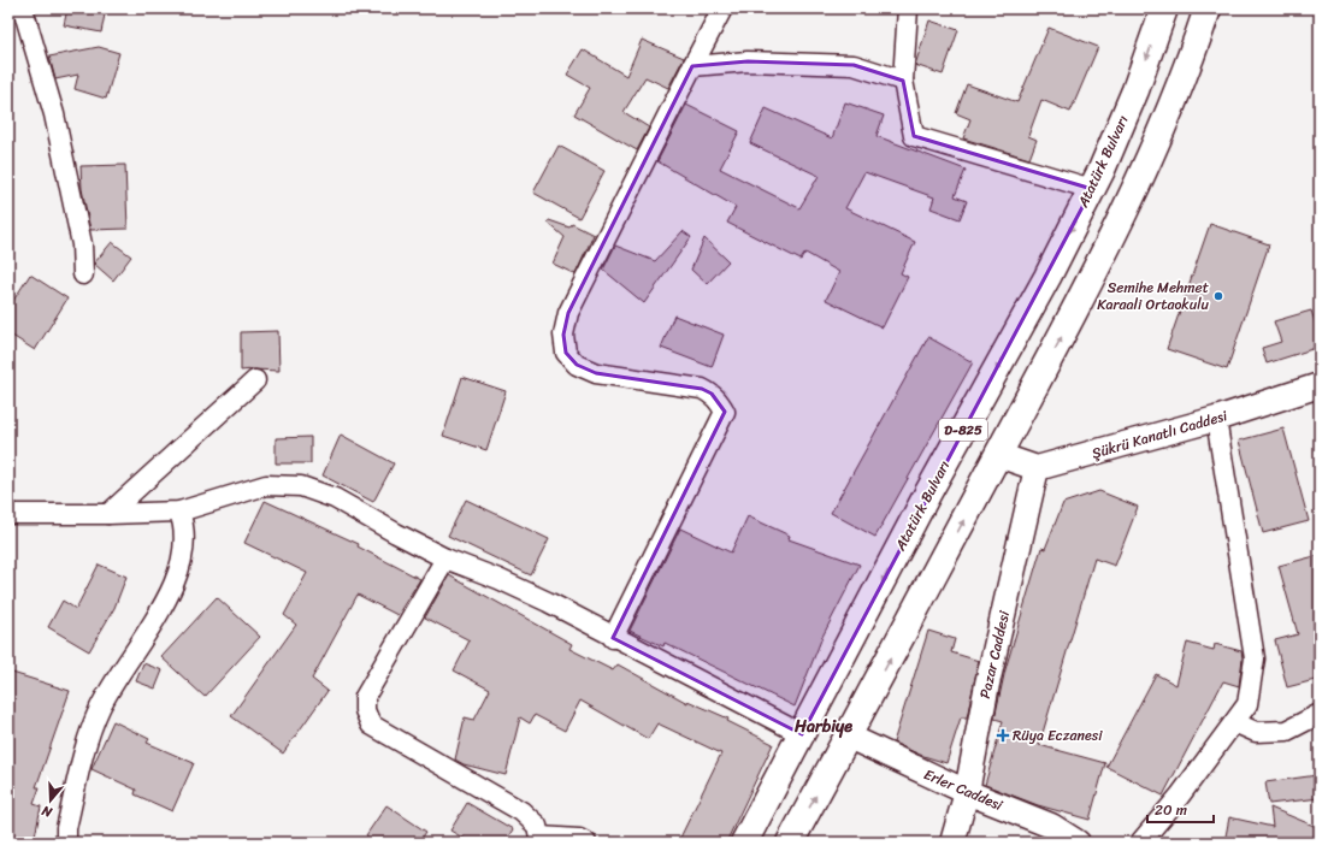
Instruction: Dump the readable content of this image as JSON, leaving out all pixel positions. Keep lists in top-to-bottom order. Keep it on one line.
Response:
{"streets":{"highway":["Atatürk Bulvarı","D-825"],"street":["Şükrü Kanatlı Caddesi","Pazar Caddesi","Erler Caddesi"]},"crossings":[["D-825","Erler Caddesi"],["Şükrü Kanatlı Caddesi","Pazar Caddesi"],["Pazar Caddesi","Erler Caddesi"]],"districts":["Harbiye"],"places":{"other":["Semihe Mehmet Karaali Ortaokulu"],"health":["Rüya Eczanesi"]},"scale_bar":"20 m","north":"bottom"}
